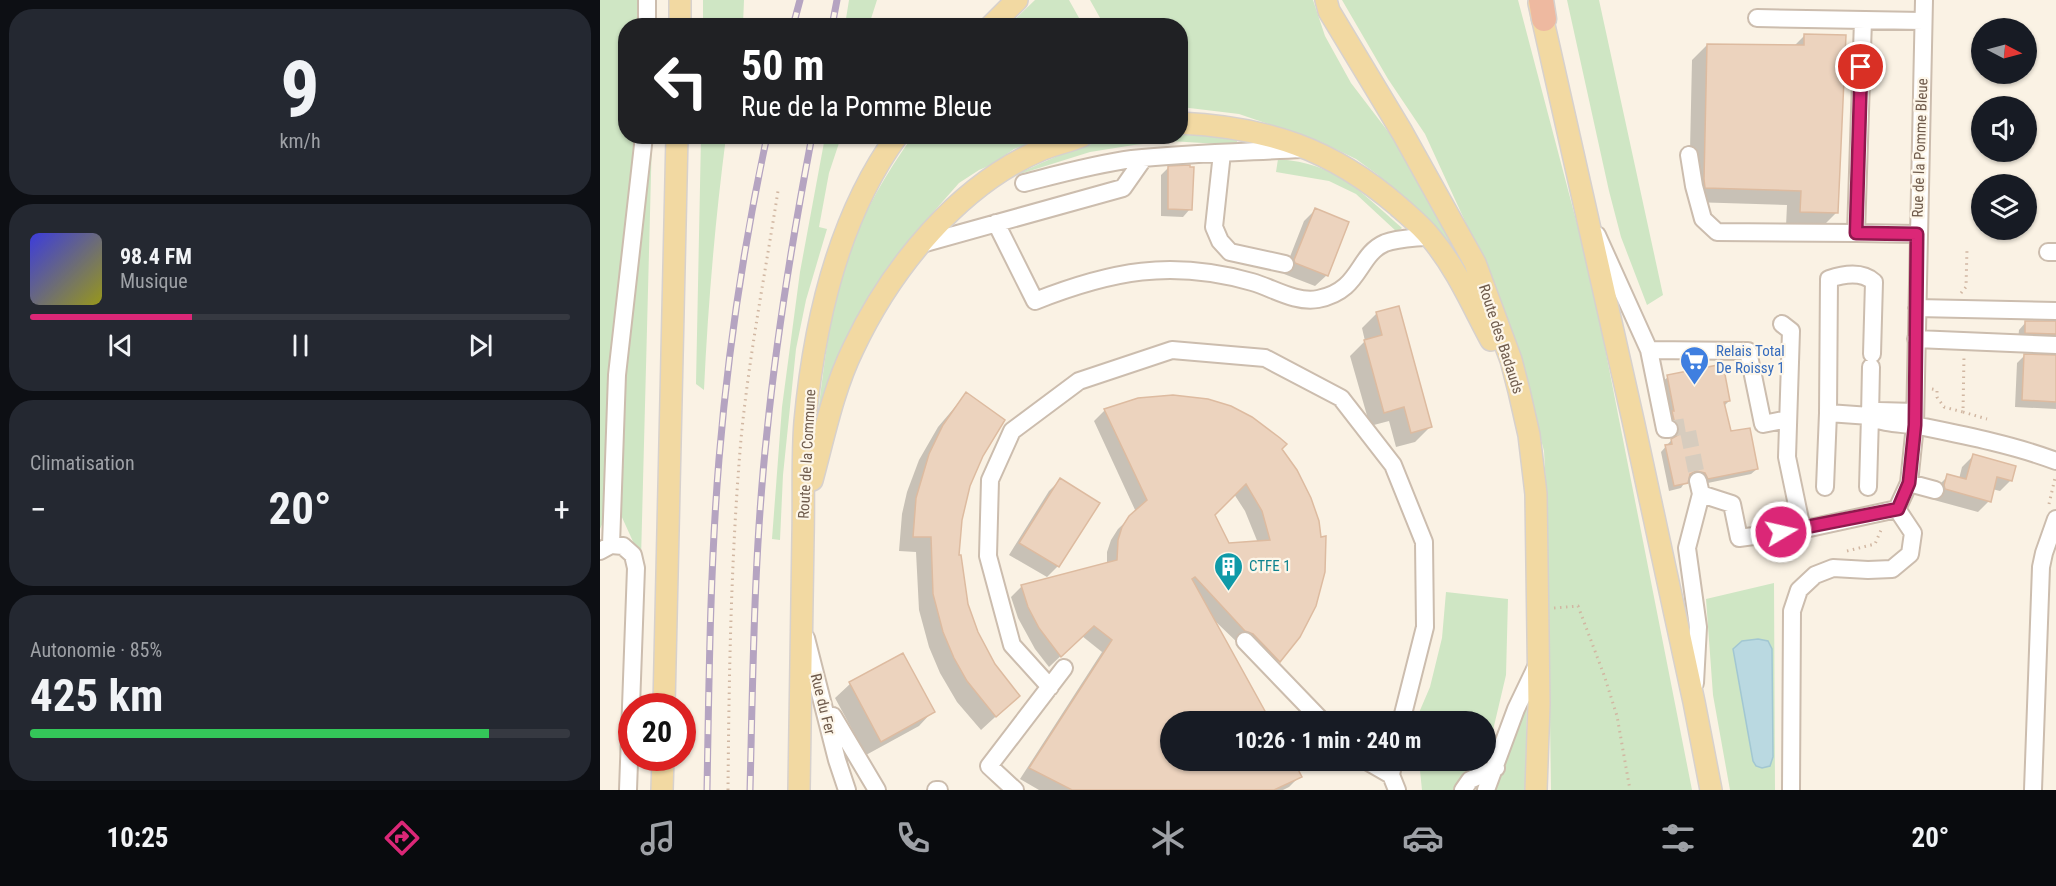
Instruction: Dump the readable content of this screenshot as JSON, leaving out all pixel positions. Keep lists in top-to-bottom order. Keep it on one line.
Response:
{"streets":{"main road":["Route des Badauds","Route de la Commune"],"street":["Rue de la Pomme Bleue","Rue du Fer"]},"crossings":[["Route de la Commune","Rue du Fer"]],"places":{"supermarket":["Relais Total De Roissy 1"],"building":["CTFE 1"]},"north":"right","page":{"tile":[["9","km/h"],"Climatisation",["Autonomie · 85%","425 km"]],"turn":["50 m","Rue de la Pomme Bleue"],"song":["98.4 FM","Musique"],"heat":["−","20°","+"],"limit":"20","trip":"10:26 · 1 min · 240 m","tabs":["10:25","20°"]}}
